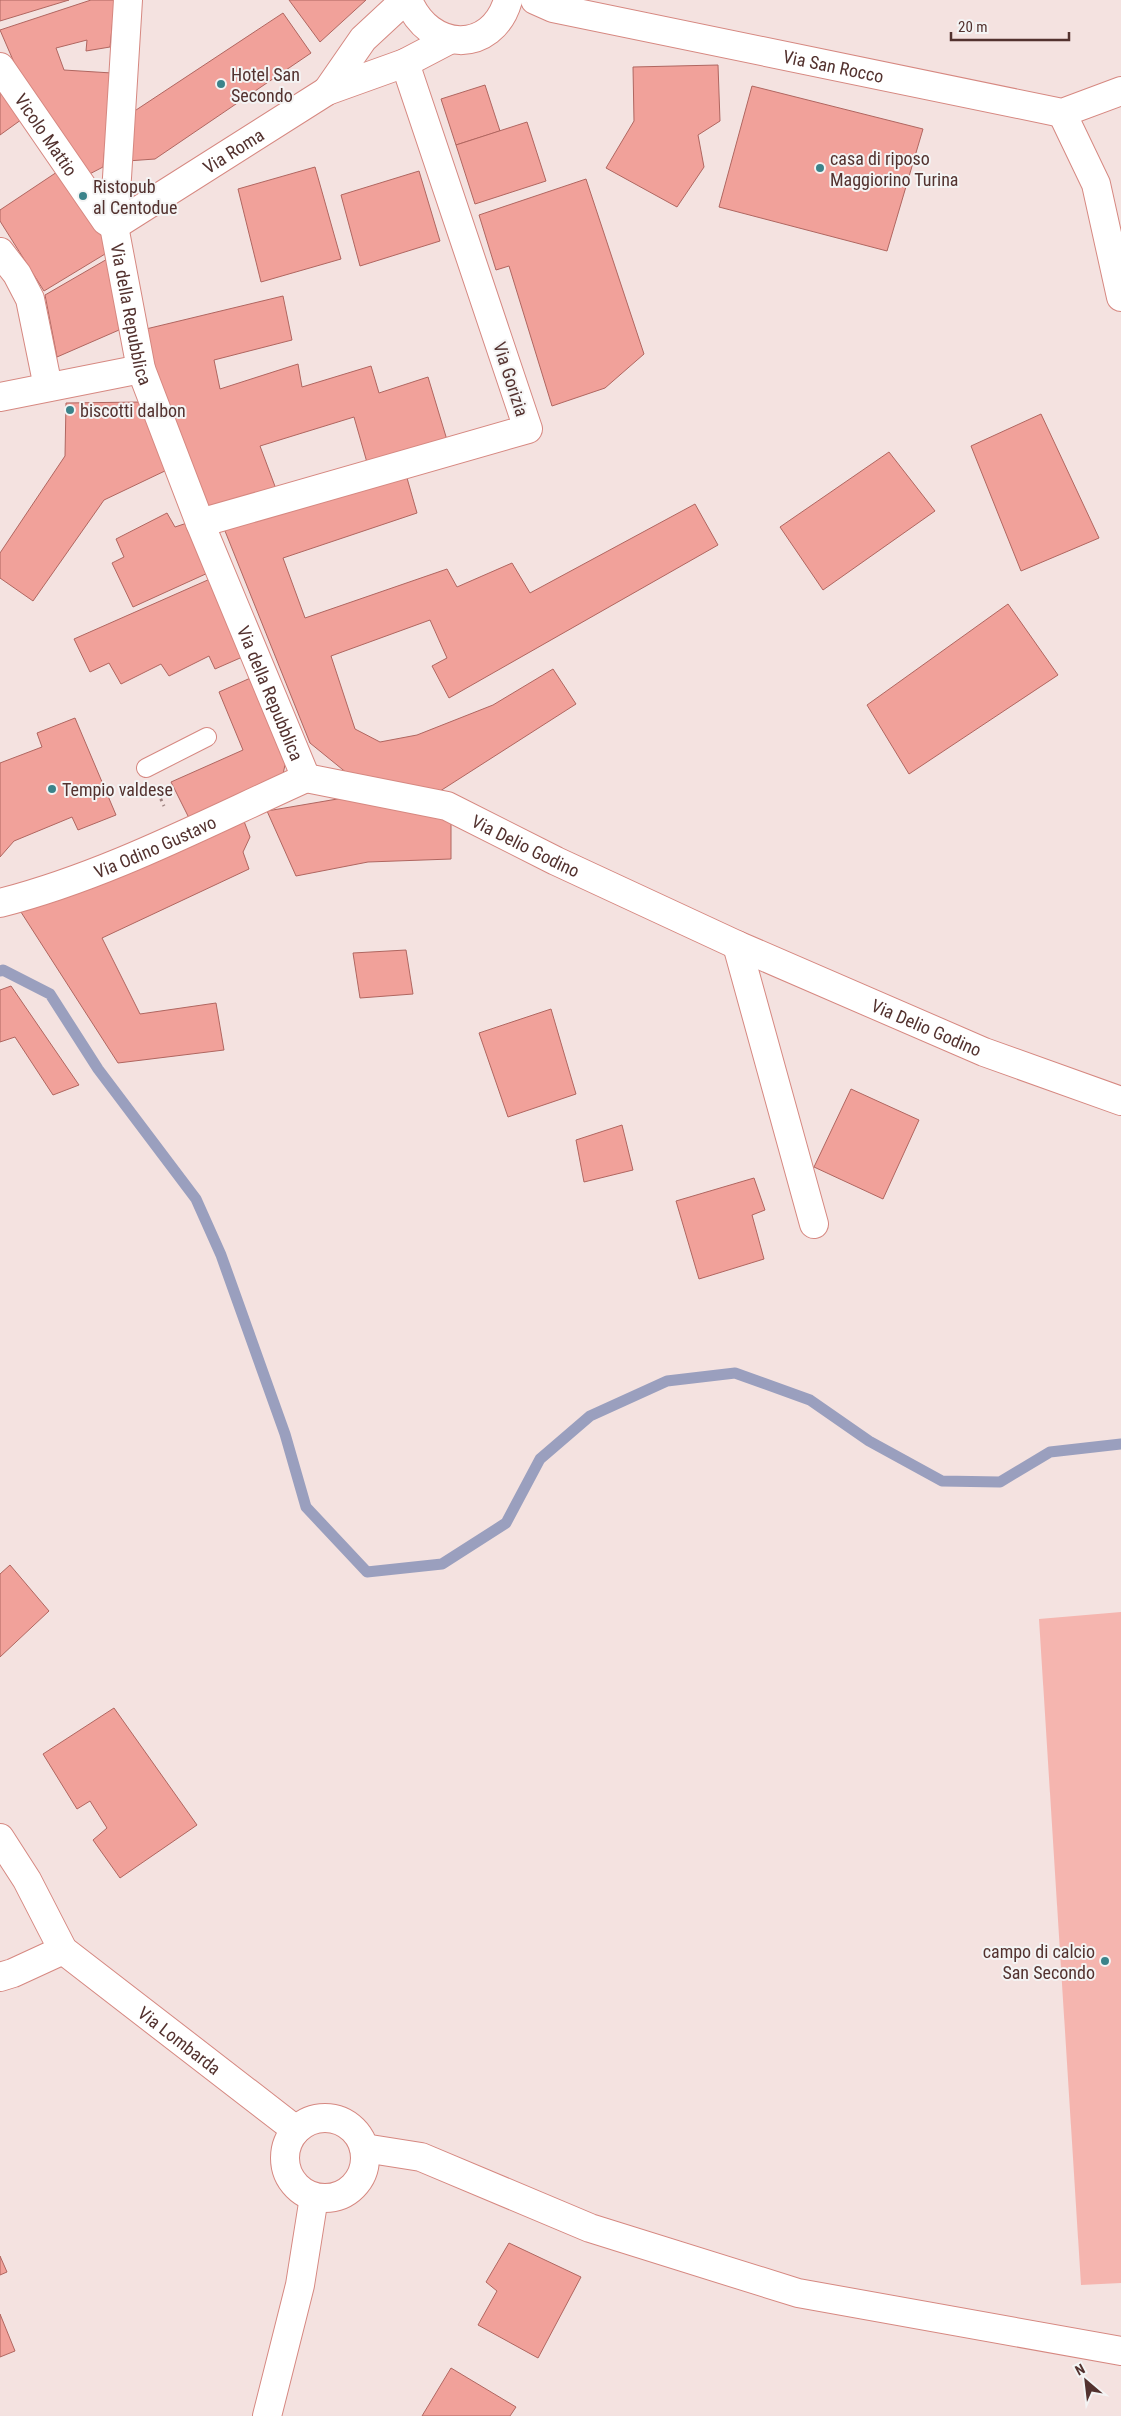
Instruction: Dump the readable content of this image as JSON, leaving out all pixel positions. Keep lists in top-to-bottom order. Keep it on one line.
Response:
{"streets":{"street":["Via San Rocco","Vicolo Mattio","Via Roma","Via della Repubblica","Via Gorizia","Via Odino Gustavo","Via Delio Godino","Via Lombarda"]},"crossings":[["Vicolo Mattio","Via Roma"],["Vicolo Mattio","Via della Repubblica"],["Via Roma","Via della Repubblica"],["Via Roma","Via Gorizia"],["Via della Repubblica","Via Gorizia"],["Via della Repubblica","Via Odino Gustavo"],["Via della Repubblica","Via Delio Godino"],["Via Odino Gustavo","Via Delio Godino"]],"places":["Hotel San Secondo","casa di riposo Maggiorino Turina","Ristopub al Centodue","biscotti dalbon","Tempio valdese","campo di calcio San Secondo"],"scale_bar":"20 m","north":"top left"}
